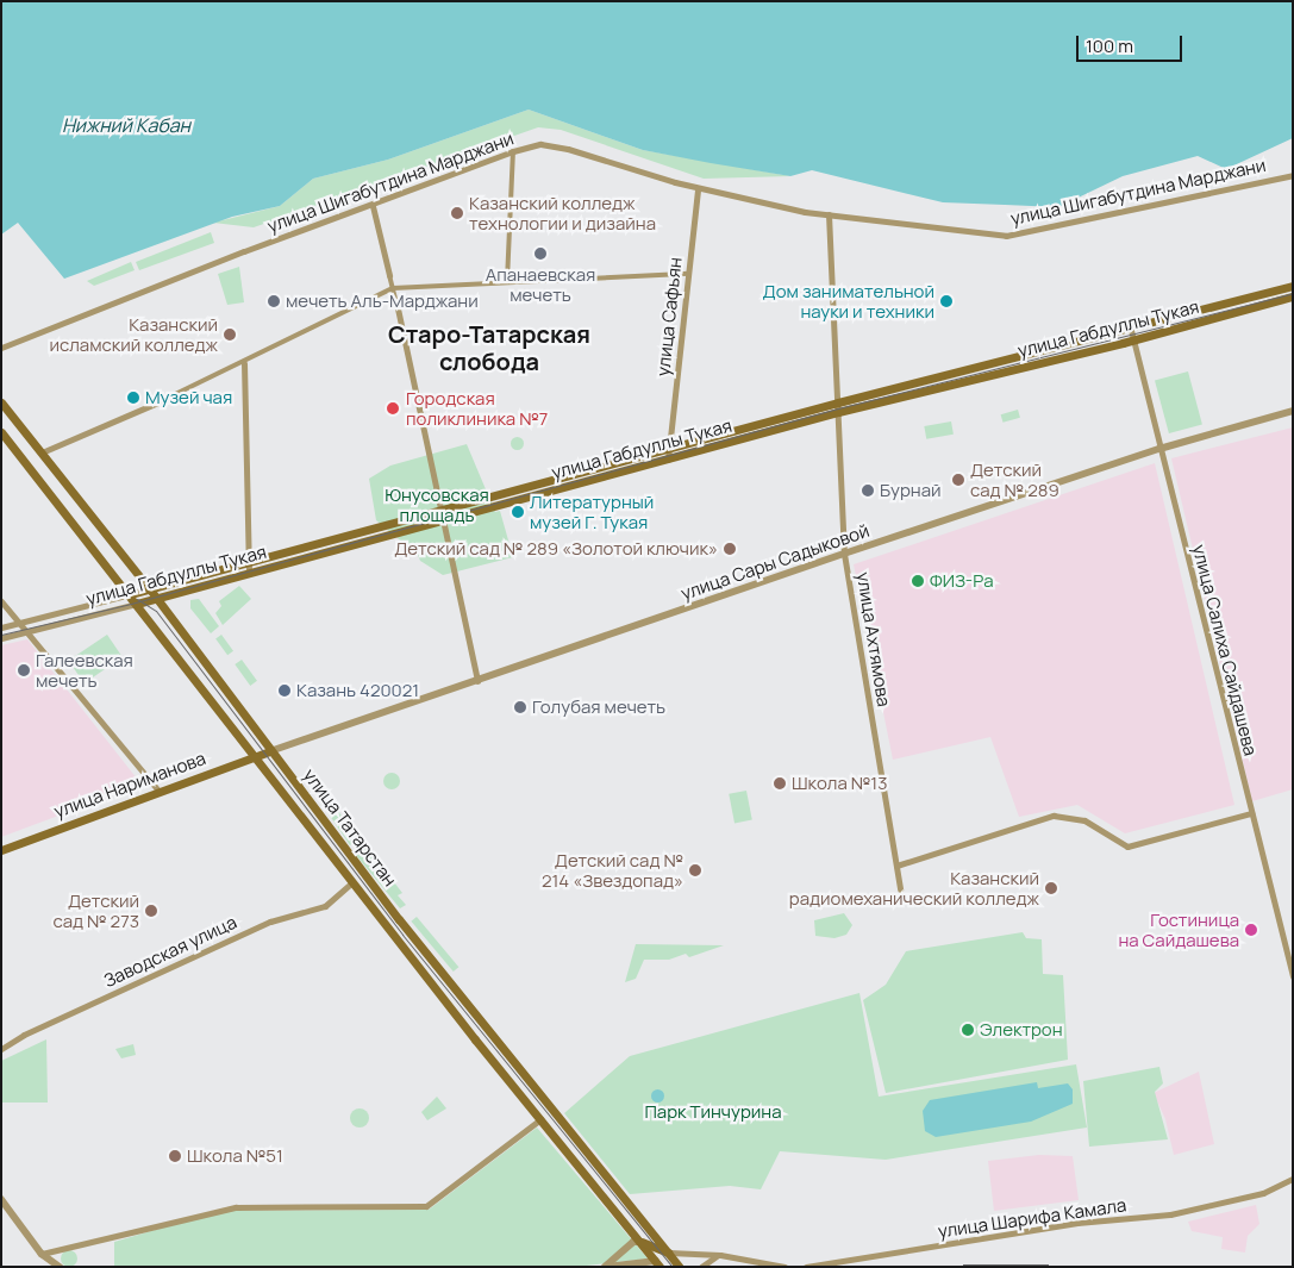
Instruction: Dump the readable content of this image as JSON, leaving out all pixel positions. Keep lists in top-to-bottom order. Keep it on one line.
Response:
{"streets":{"main road":["улица Габдуллы Тукая","улица Нариманова","улица Татарстан"],"street":["улица Шигабутдина Марджани","улица Сафьян","улица Сары Садыковой","улица Ахтямова","улица Салиха Сайдашева","Заводская улица","улица Шарифа Камала"]},"crossings":[["улица Шигабутдина Марджани","улица Сафьян"],["улица Шигабутдина Марджани","улица Ахтямова"],["улица Сафьян","улица Габдуллы Тукая"],["улица Габдуллы Тукая","улица Ахтямова"],["улица Габдуллы Тукая","улица Салиха Сайдашева"],["улица Габдуллы Тукая","улица Татарстан"],["улица Сары Садыковой","улица Ахтямова"],["улица Сары Садыковой","улица Салиха Сайдашева"],["улица Сары Садыковой","улица Нариманова"],["улица Сары Садыковой","улица Татарстан"],["улица Нариманова","улица Татарстан"],["улица Татарстан","Заводская улица"]],"districts":["Старо-Татарская слобода"],"water":["Нижний Кабан"],"parks":["Юнусовская площадь","Парк Тинчурина"],"places":["Казанский колледж технологии и дизайна","Апанаевская мечеть","мечеть Аль-Марджани","Дом занимательной науки и техники","Казанский исламский колледж","Музей чая","Городская поликлиника №7","Детский сад № 289","Бурнай","Литературный музей Г. Тукая","Детский сад № 289 «Золотой ключик»","ФИЗ-Ра","Галеевская мечеть","Казань 420021","Голубая мечеть","Школа №13","Детский сад № 214 «Звездопад»","Казанский радиомеханический колледж","Детский сад № 273","Гостиница на Сайдашева","Электрон","Школа №51"],"scale_bar":"100 m"}
